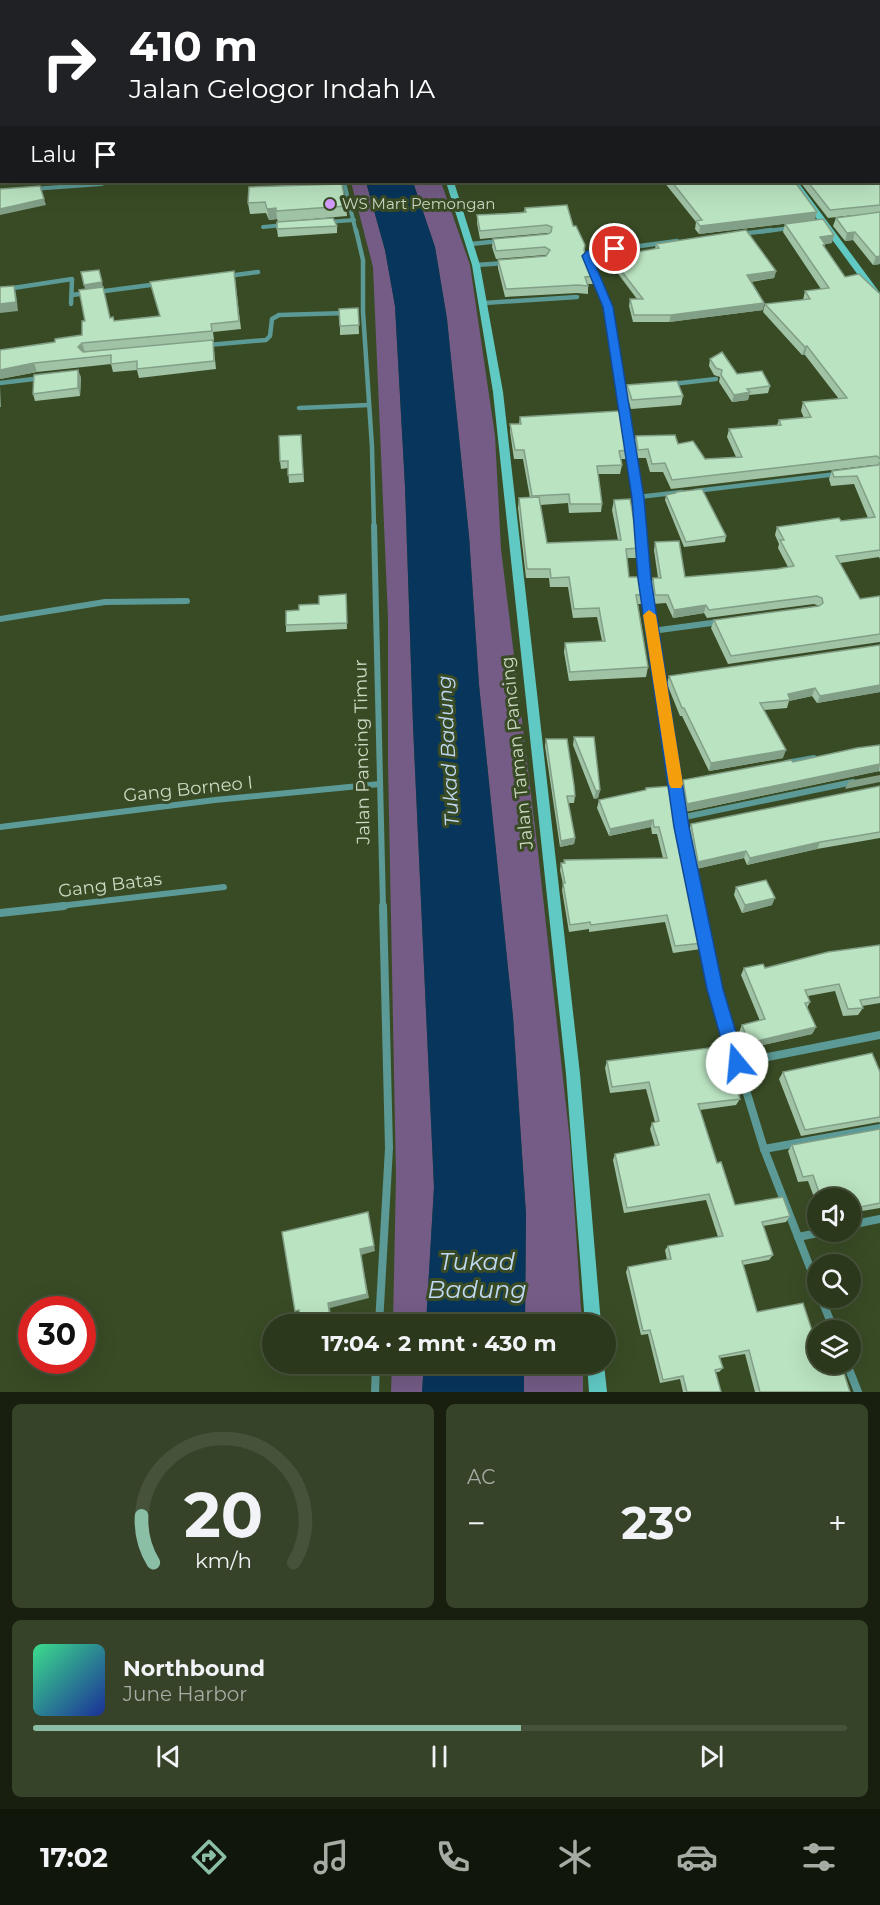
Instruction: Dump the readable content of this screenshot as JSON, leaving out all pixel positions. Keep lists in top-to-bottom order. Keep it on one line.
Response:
{"streets":{"street":["Jalan Pancing Timur","Jalan Taman Pancing","Gang Borneo I","Gang Batas"]},"crossings":[["Jalan Pancing Timur","Gang Borneo I"]],"water":["Tukad Badung"],"places":["WS Mart Pemongan"],"page":{"turn":["410 m","Jalan Gelogor Indah IA"],"then":"Lalu","limit":"30","trip":"17:04 · 2 mnt · 430 m","tile":"AC","heat":["−","23°","+"],"song":["Northbound","June Harbor"],"tabs":"17:02","gauge":["20","km/h"]}}
